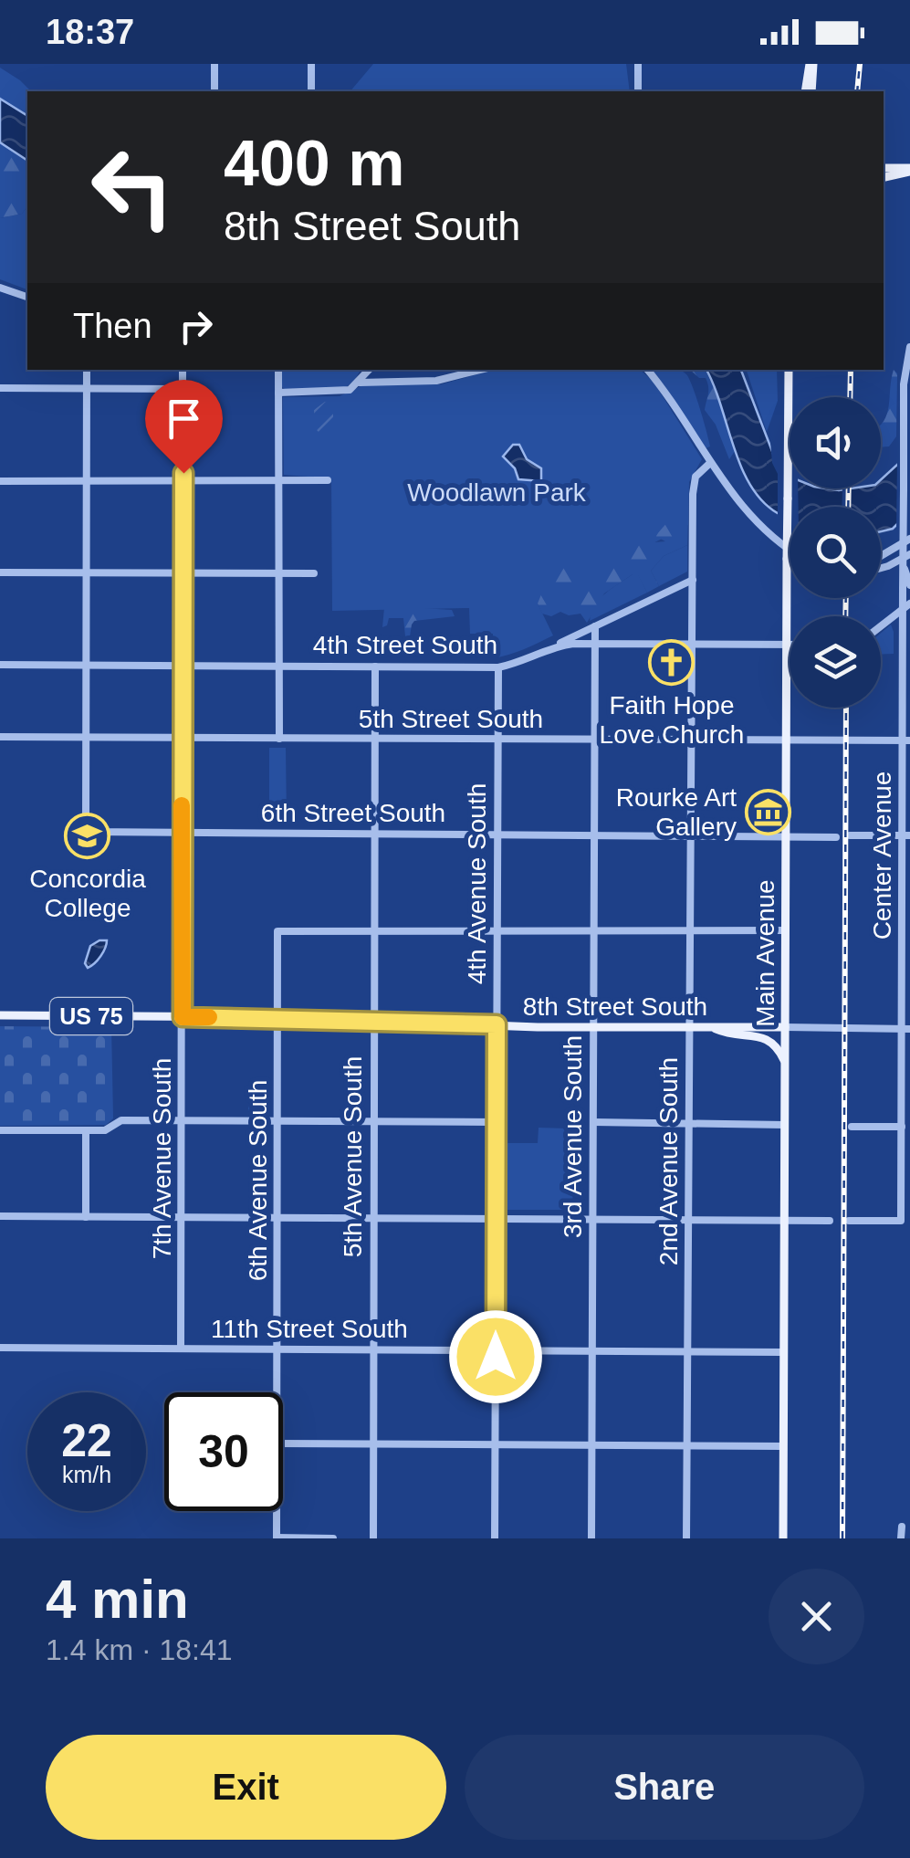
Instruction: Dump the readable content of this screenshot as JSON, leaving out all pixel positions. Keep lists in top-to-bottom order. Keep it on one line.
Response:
{"streets":{"main road":["Main Avenue","8th Street South","US 75"],"street":["4th Street South","5th Street South","6th Street South","Center Avenue","4th Avenue South","3rd Avenue South","5th Avenue South","7th Avenue South","2nd Avenue South","6th Avenue South","11th Street South"]},"crossings":[["4th Street South","4th Avenue South"],["4th Street South","Main Avenue"],["4th Street South","3rd Avenue South"],["4th Street South","5th Avenue South"],["4th Street South","7th Avenue South"],["4th Street South","2nd Avenue South"],["5th Street South","6th Street South"],["5th Street South","Center Avenue"],["5th Street South","4th Avenue South"],["5th Street South","Main Avenue"],["5th Street South","3rd Avenue South"],["5th Street South","5th Avenue South"],["5th Street South","7th Avenue South"],["5th Street South","2nd Avenue South"],["6th Street South","4th Avenue South"],["6th Street South","Main Avenue"],["6th Street South","3rd Avenue South"],["6th Street South","5th Avenue South"],["6th Street South","7th Avenue South"],["6th Street South","2nd Avenue South"],["Center Avenue","8th Street South"],["4th Avenue South","8th Street South"],["4th Avenue South","11th Street South"],["Main Avenue","8th Street South"],["Main Avenue","11th Street South"],["8th Street South","3rd Avenue South"],["8th Street South","5th Avenue South"],["8th Street South","7th Avenue South"],["8th Street South","2nd Avenue South"],["8th Street South","6th Avenue South"],["3rd Avenue South","11th Street South"],["5th Avenue South","6th Avenue South"],["5th Avenue South","11th Street South"],["7th Avenue South","11th Street South"],["2nd Avenue South","11th Street South"],["6th Avenue South","11th Street South"]],"parks":["Woodlawn Park"],"places":{"church":["Faith Hope Love Church"],"museum":["Rourke Art Gallery"],"school or university":["Concordia College"]},"page":{"status":"18:37","turn":["400 m","8th Street South"],"then":"Then","speed":"22 km/h","limit":"30","heading":["4 min","1.4 km · 18:41"],"buttons":["Exit","Share"]}}
